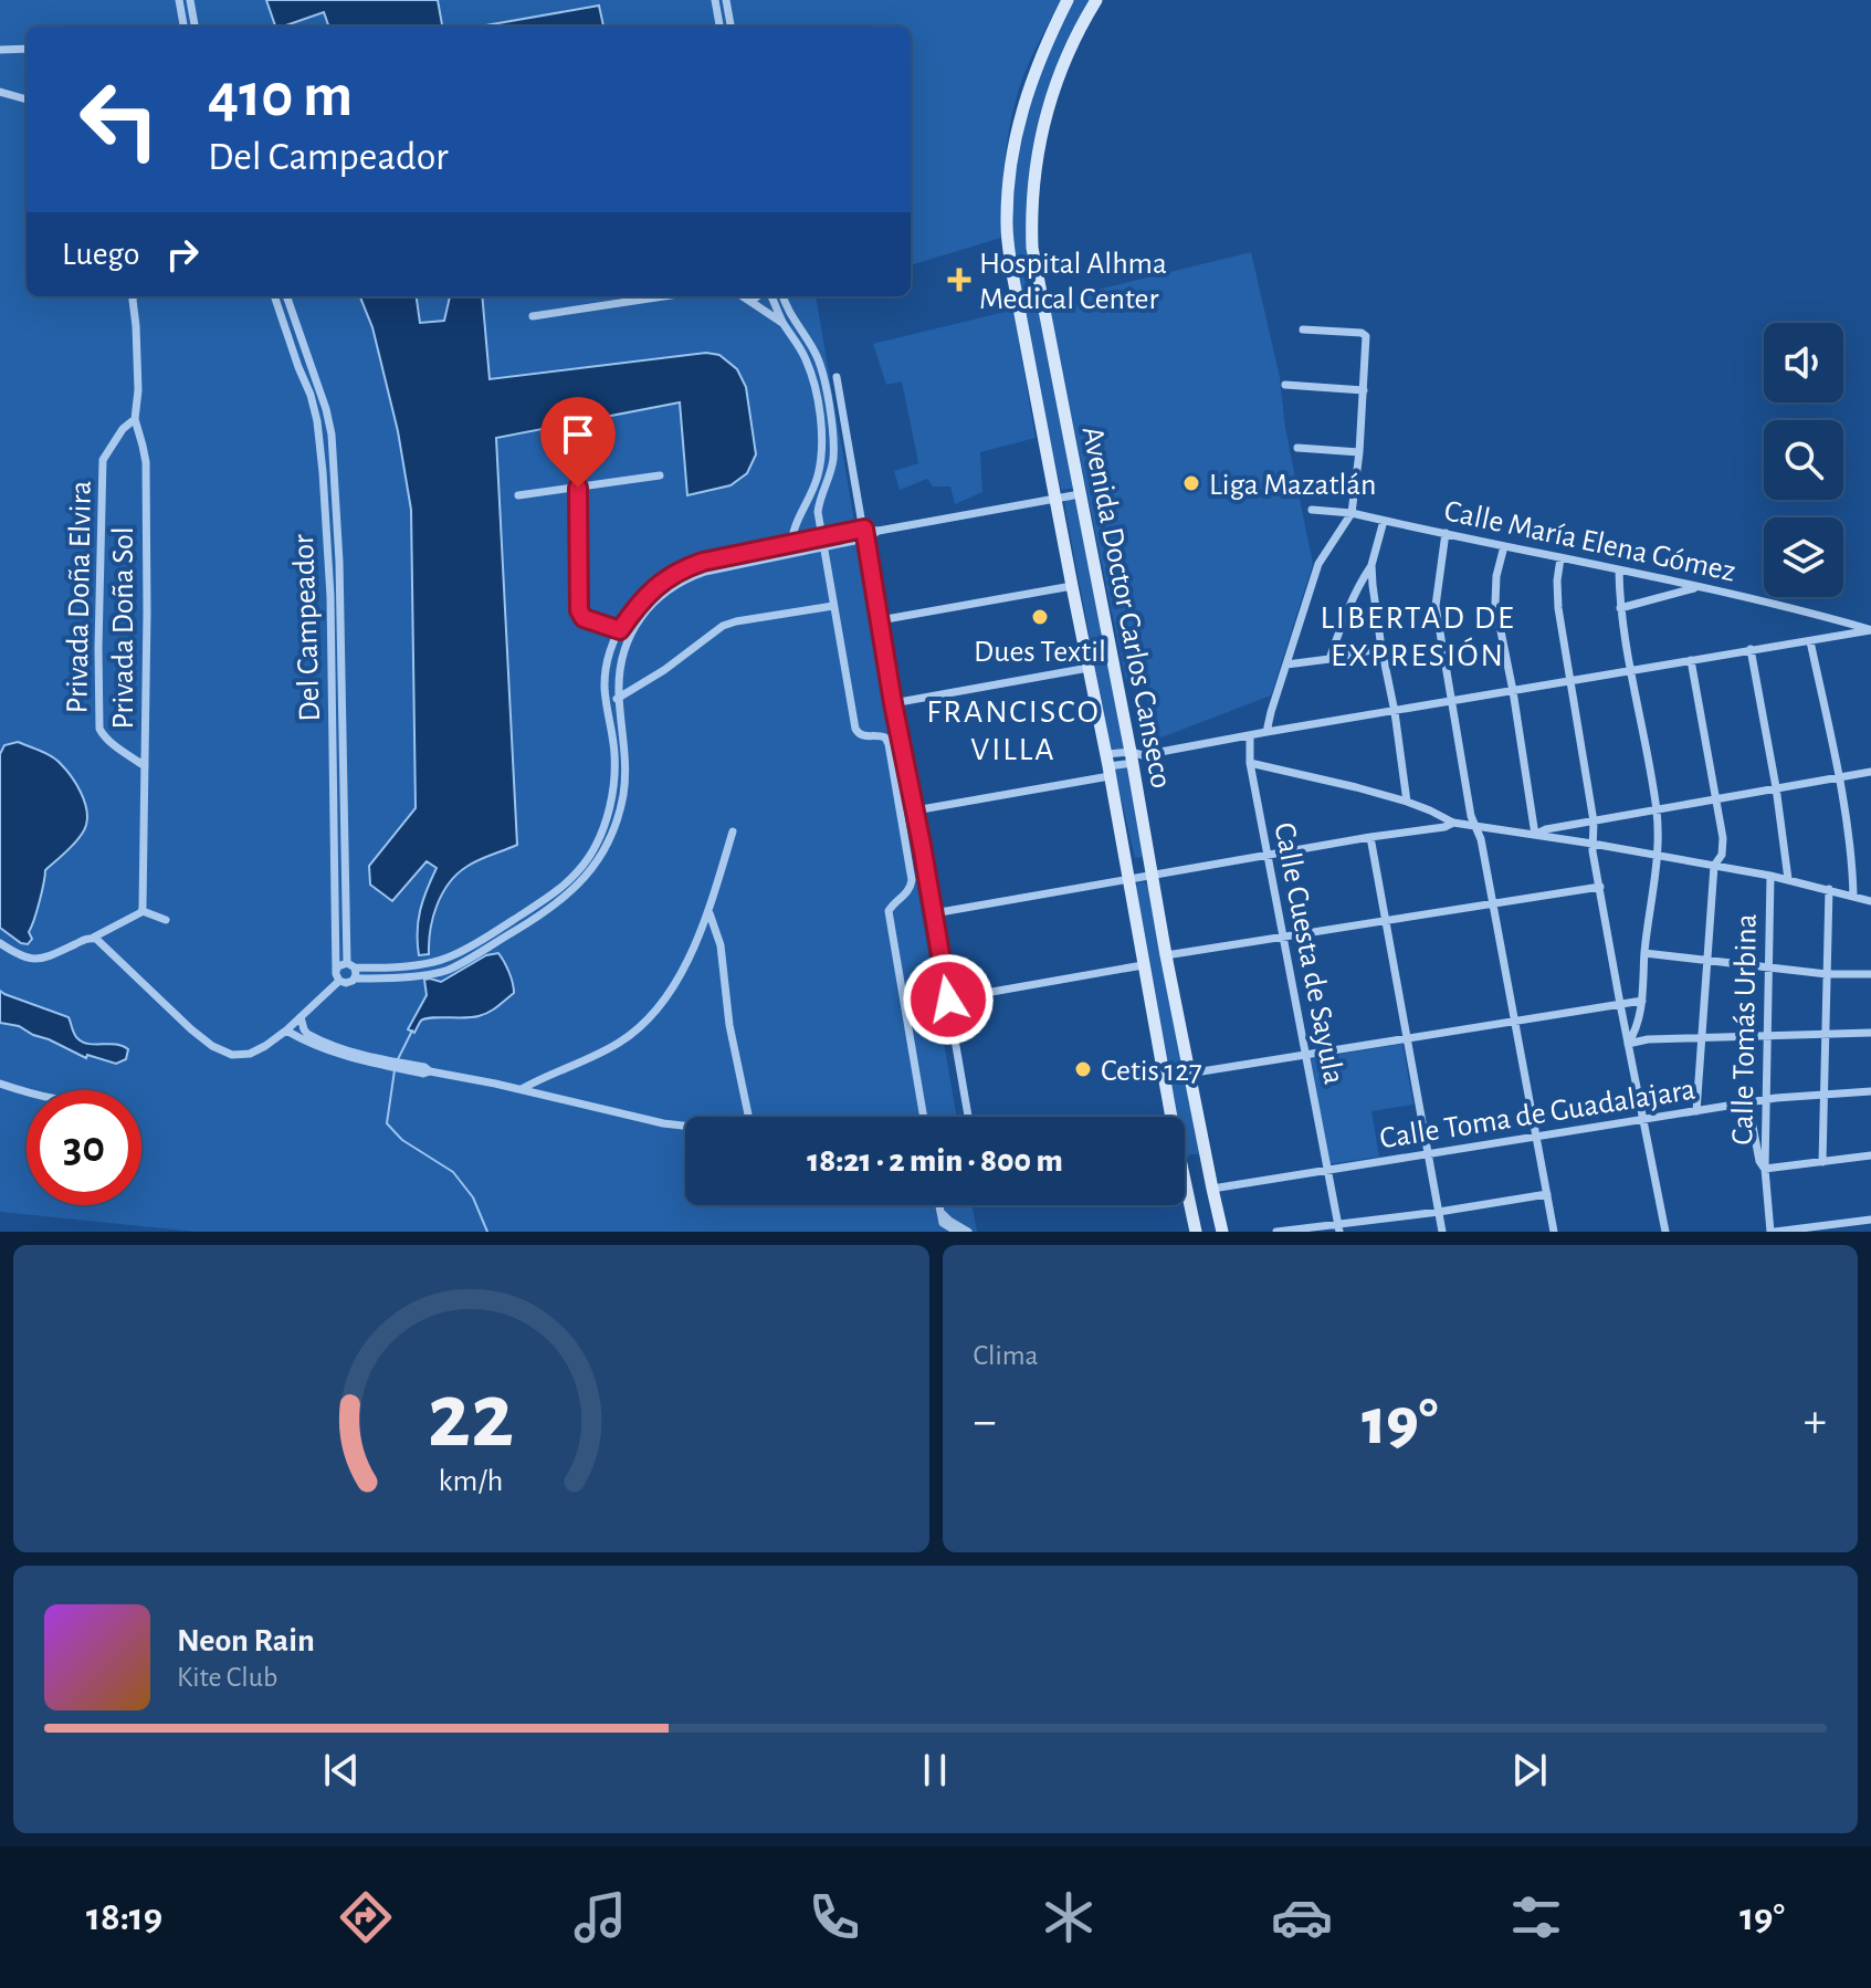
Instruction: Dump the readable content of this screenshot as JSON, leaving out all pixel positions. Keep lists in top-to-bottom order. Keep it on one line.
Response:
{"streets":{"main road":["Avenida Doctor Carlos Canseco"],"street":["Calle María Elena Gómez","Privada Doña Elvira","Privada Doña Sol","Del Campeador","Calle Cuesta de Sayula","Calle Tomás Urbina","Calle Toma de Guadalajara"]},"crossings":[["Privada Doña Elvira","Privada Doña Sol"],["Avenida Doctor Carlos Canseco","Calle Toma de Guadalajara"],["Calle Cuesta de Sayula","Calle Toma de Guadalajara"],["Calle Tomás Urbina","Calle Toma de Guadalajara"]],"districts":["LIBERTAD DE EXPRESIÓN","FRANCISCO VILLA"],"places":{"health":["Hospital Alhma Medical Center"],"other":["Liga Mazatlán","Dues Textil","Cetis 127"]},"page":{"turn":["410 m","Del Campeador"],"then":"Luego","limit":"30","trip":"18:21 · 2 min · 800 m","tile":"Clima","heat":["−","19°","+"],"song":["Neon Rain","Kite Club"],"tabs":["18:19","19°"],"gauge":["22","km/h"]}}
